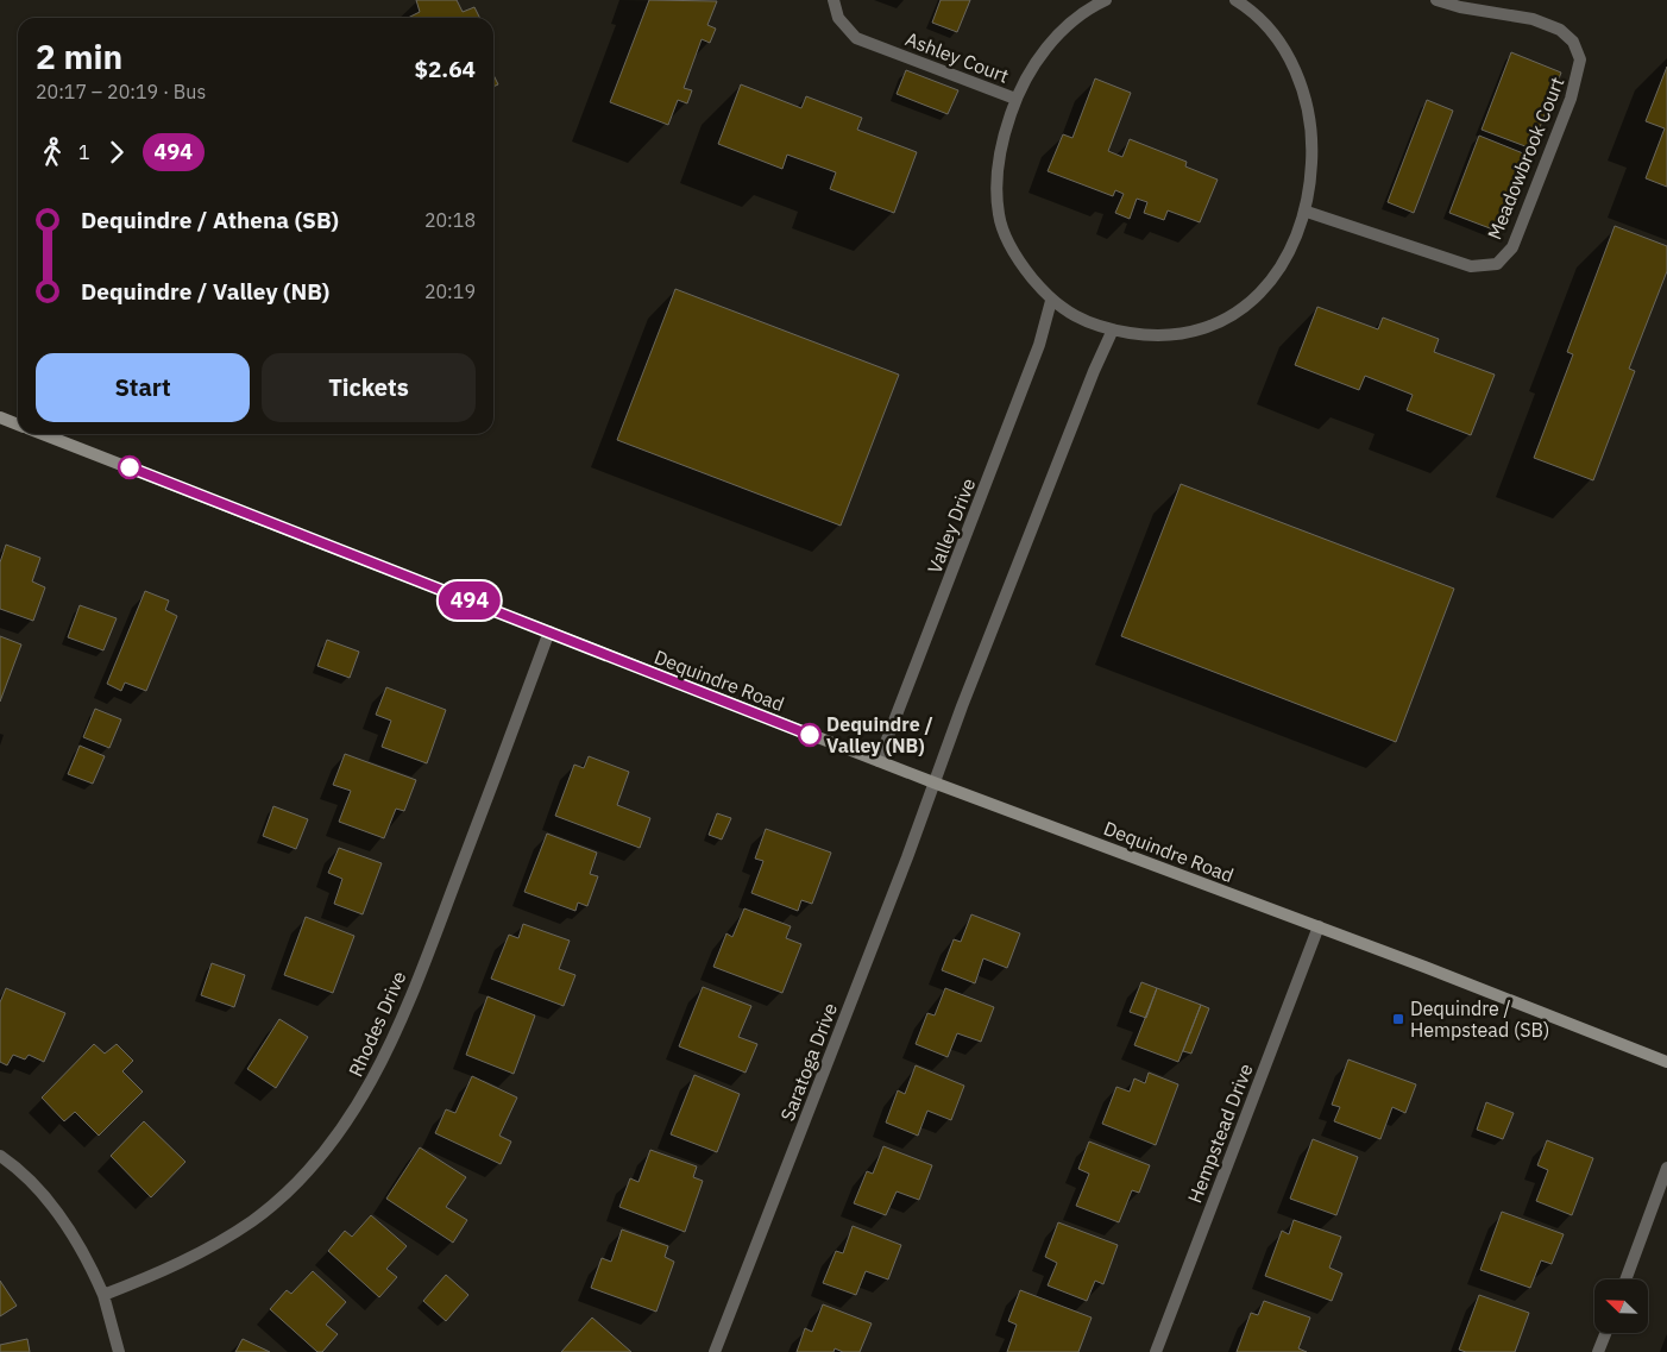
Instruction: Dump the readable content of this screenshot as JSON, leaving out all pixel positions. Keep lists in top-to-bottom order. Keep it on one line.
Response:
{"streets":{"main road":["Dequindre Road"],"street":["Ashley Court","Meadowbrook Court","Valley Drive","Rhodes Drive","Saratoga Drive","Hempstead Drive"]},"crossings":[["Ashley Court","Valley Drive"],["Valley Drive","Dequindre Road"],["Dequindre Road","Rhodes Drive"],["Dequindre Road","Saratoga Drive"],["Dequindre Road","Hempstead Drive"]],"places":{"other":["Dequindre / Valley (NB)"],"transit":["Dequindre / Hempstead (SB)"]},"lines":["bus line 494"],"north":"top left","page":{"on_map":"494","heading":["2 min","20:17 – 20:19 · Bus","$2.64"],"legs":["1","494"],"list":[{"name":"Dequindre / Athena (SB)","value":"20:18"},{"name":"Dequindre / Valley (NB)","value":"20:19"}],"buttons":["Start","Tickets"]}}
